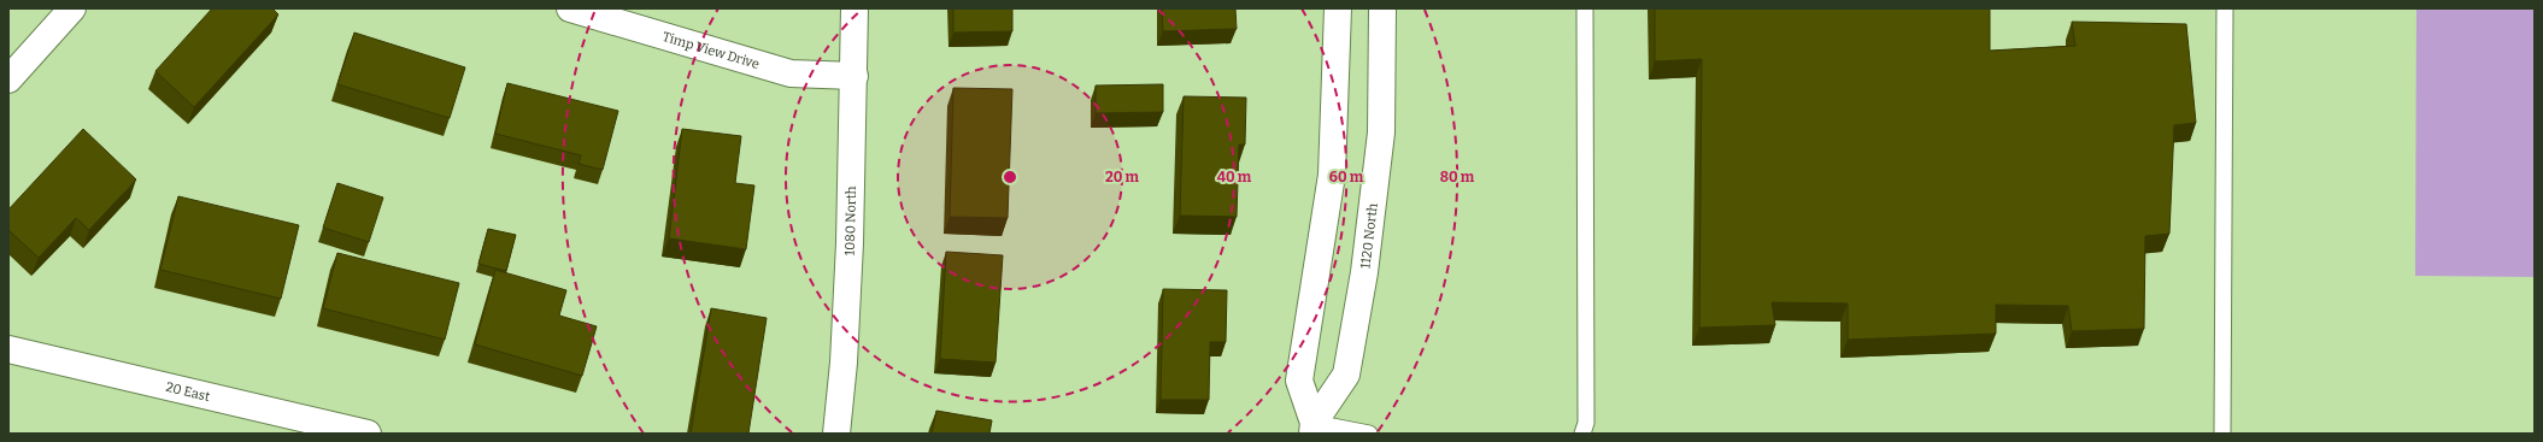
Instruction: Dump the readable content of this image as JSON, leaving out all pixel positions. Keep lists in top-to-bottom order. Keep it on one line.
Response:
{"streets":{"street":["Timp View Drive","1080 North","1120 North","20 East"]},"crossings":[["Timp View Drive","1080 North"]],"rings":["20 m","40 m","60 m","80 m"]}
